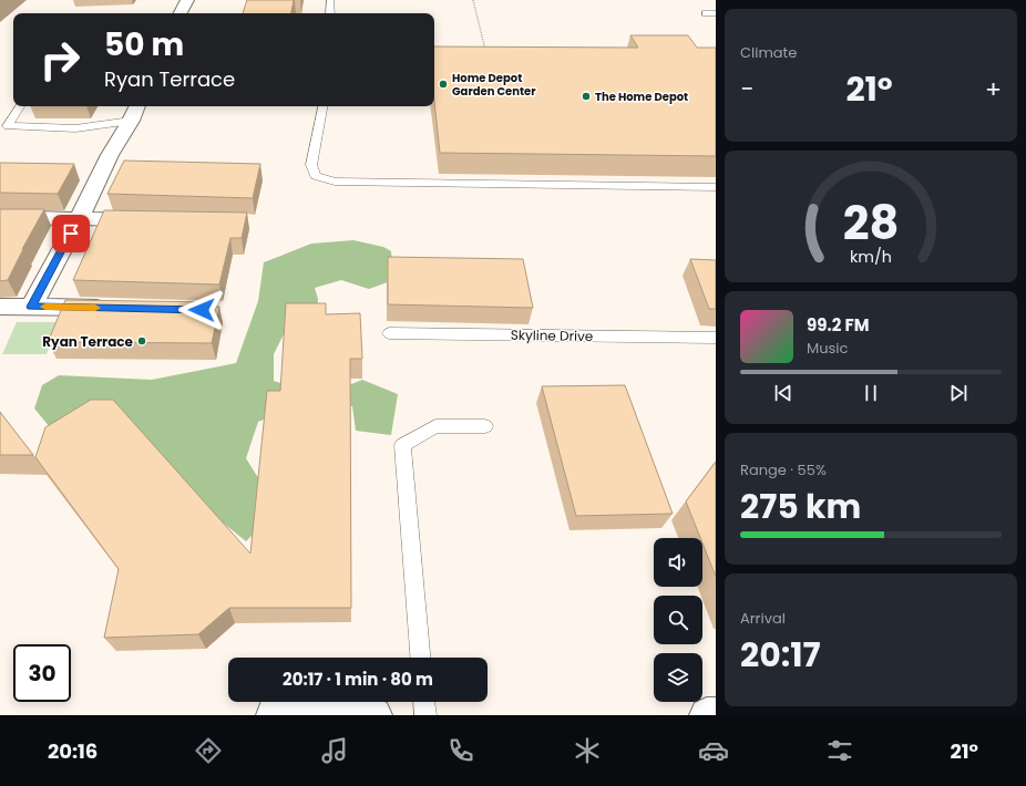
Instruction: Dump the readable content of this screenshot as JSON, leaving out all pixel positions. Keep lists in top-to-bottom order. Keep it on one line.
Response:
{"streets":{"lane":["Skyline Drive"]},"places":["Home Depot Garden Center","The Home Depot","Ryan Terrace"],"page":{"tile":["Climate",["Range · 55%","275 km"],["Arrival","20:17"]],"turn":["50 m","Ryan Terrace"],"heat":["−","21°","+"],"song":["99.2 FM","Music"],"limit":"30","trip":"20:17 · 1 min · 80 m","tabs":["20:16","21°"],"gauge":["28","km/h"]}}
